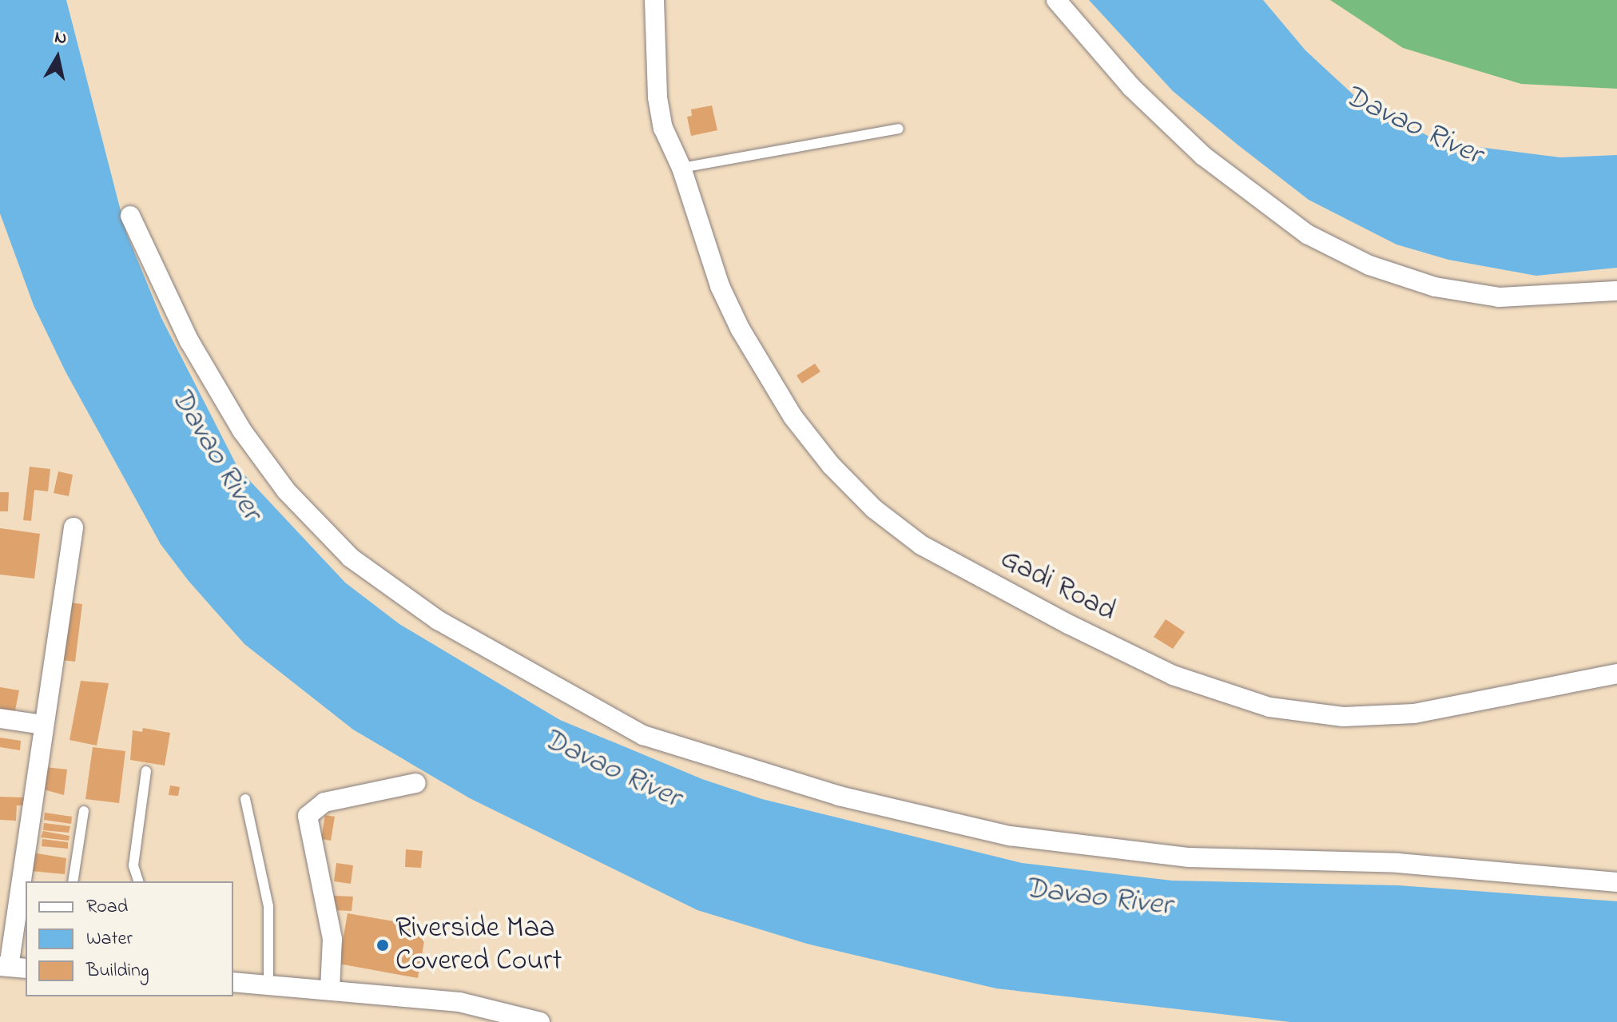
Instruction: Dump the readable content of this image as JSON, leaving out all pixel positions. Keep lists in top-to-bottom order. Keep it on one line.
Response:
{"streets":{"street":["Gadi Road"]},"water":["Davao River"],"places":["Riverside Maa Covered Court"],"legend":["Road","Water","Building"],"north":"top"}
